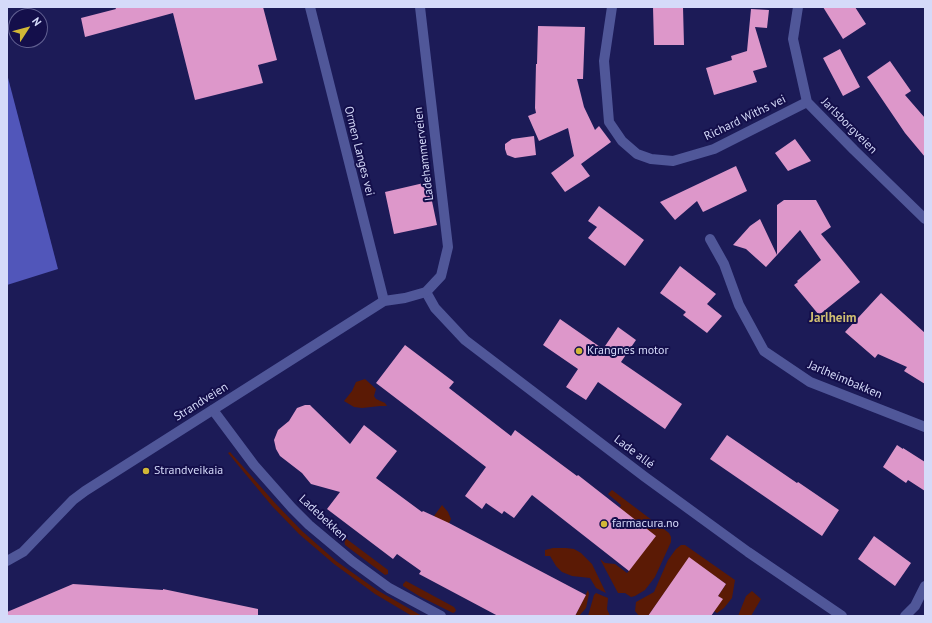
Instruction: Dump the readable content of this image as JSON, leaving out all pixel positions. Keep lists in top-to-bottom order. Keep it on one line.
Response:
{"streets":{"street":["Richard Withs vei","Jarlsborgveien","Ormen Langes vei","Ladehammerveien","Jarlheimbakken","Strandveien","Lade allé","Ladebekken"]},"crossings":[["Richard Withs vei","Jarlsborgveien"],["Ormen Langes vei","Strandveien"],["Ladehammerveien","Strandveien"],["Ladehammerveien","Lade allé"],["Strandveien","Lade allé"],["Strandveien","Ladebekken"]],"districts":["Jarlheim"],"places":["Krangnes motor","Strandveikaia","farmacura.no"],"north":"top right"}
